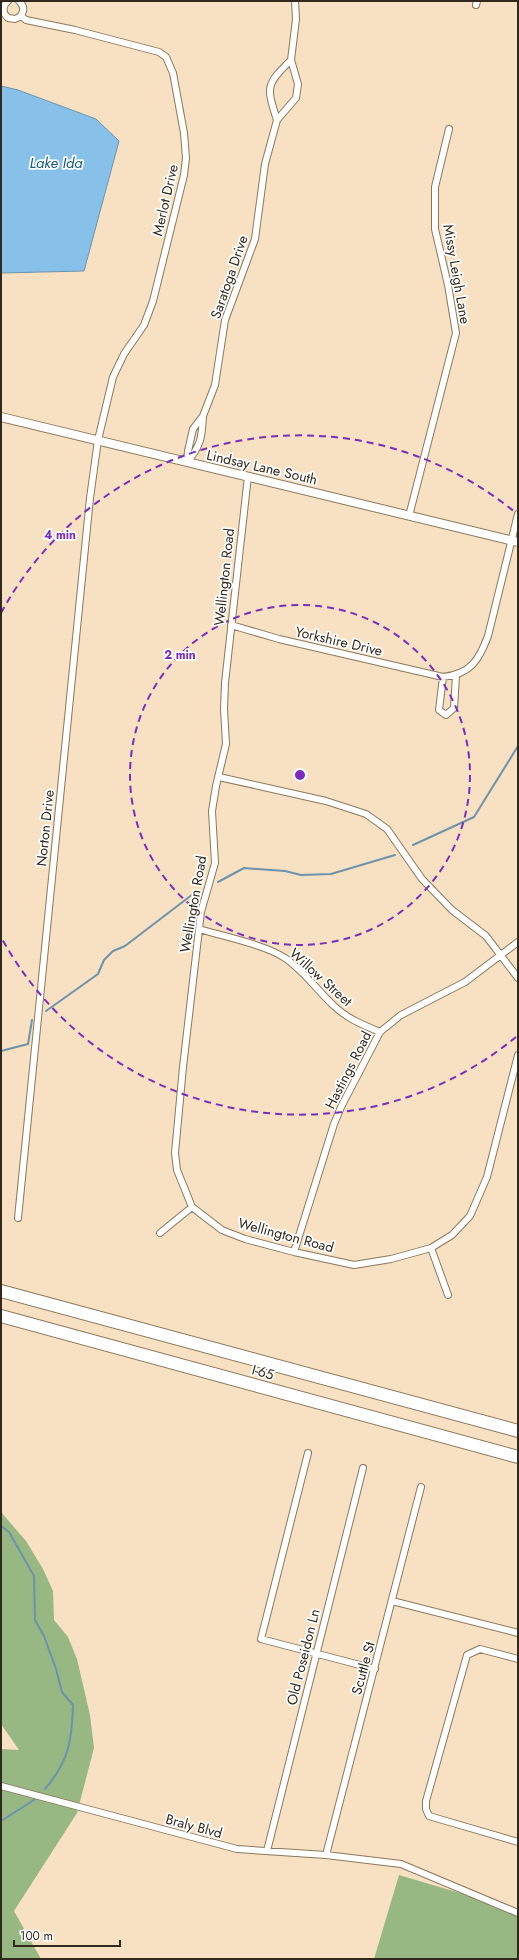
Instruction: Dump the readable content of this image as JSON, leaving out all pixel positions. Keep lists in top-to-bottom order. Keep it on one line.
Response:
{"streets":{"highway":["I-65"],"street":["Merlot Drive","Missy Leigh Lane","Saratoga Drive","Lindsay Lane South","Wellington Road","Yorkshire Drive","Norton Drive","Willow Street","Hastings Road","Old Poseidon Ln","Scuttle St","Braly Blvd"]},"crossings":[["Merlot Drive","Lindsay Lane South"],["Merlot Drive","Norton Drive"],["Missy Leigh Lane","Lindsay Lane South"],["Saratoga Drive","Lindsay Lane South"],["Lindsay Lane South","Wellington Road"],["Lindsay Lane South","Yorkshire Drive"],["Lindsay Lane South","Norton Drive"],["Wellington Road","Yorkshire Drive"],["Wellington Road","Willow Street"],["Wellington Road","Hastings Road"],["Willow Street","Hastings Road"],["Old Poseidon Ln","Braly Blvd"],["Scuttle St","Braly Blvd"]],"water":["Lake Ida"],"scale_bar":"100 m","rings":["4 min","2 min"]}
